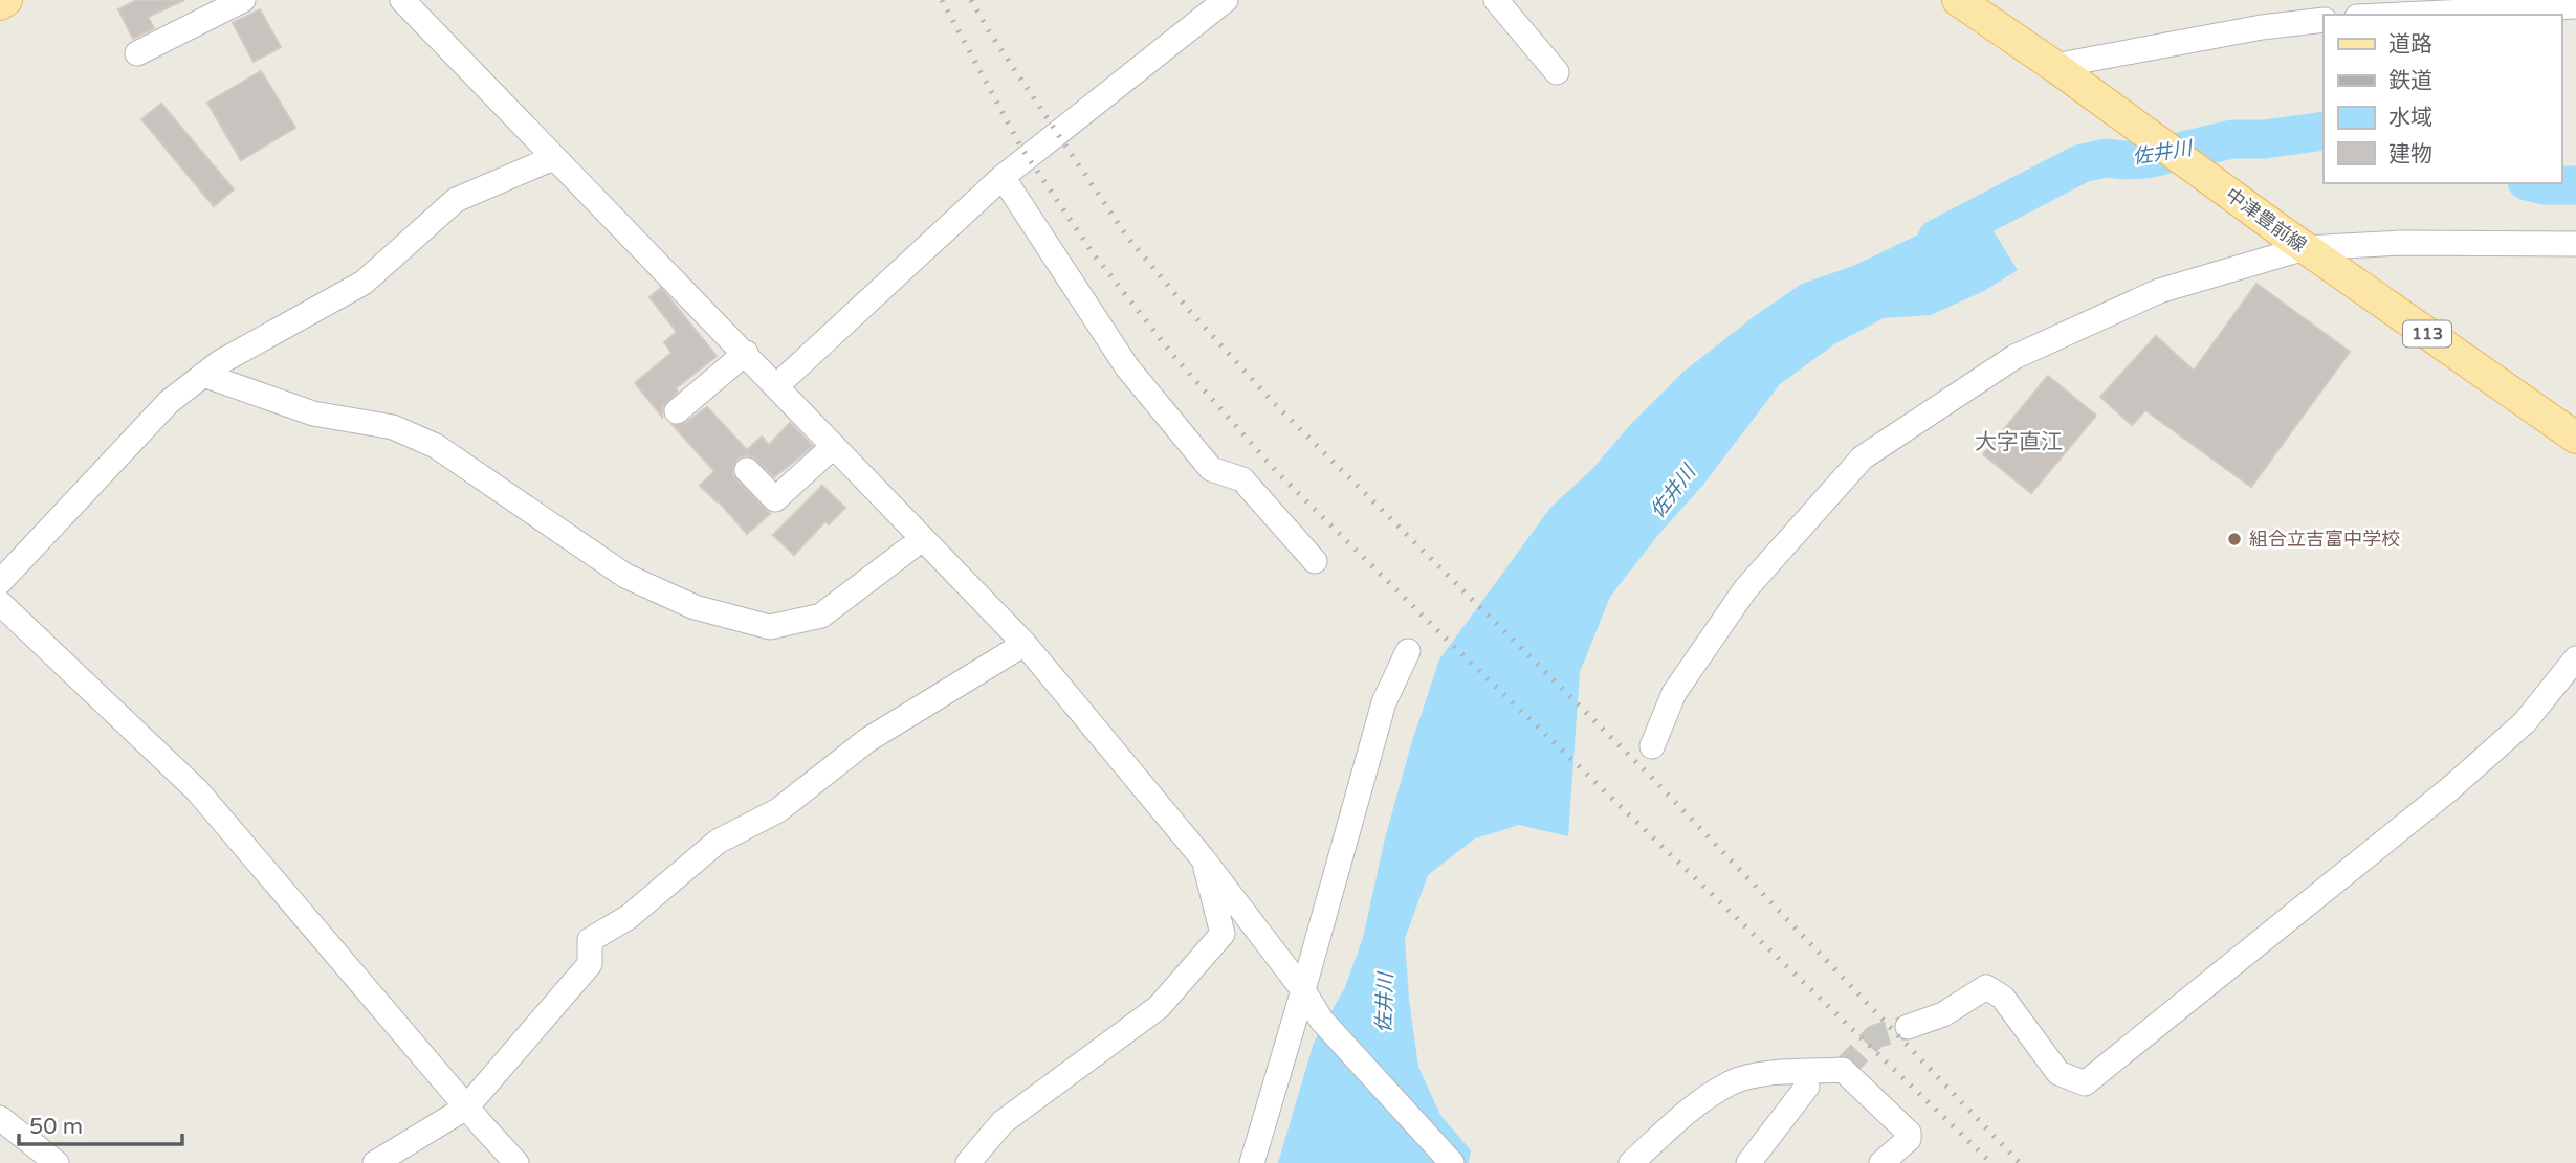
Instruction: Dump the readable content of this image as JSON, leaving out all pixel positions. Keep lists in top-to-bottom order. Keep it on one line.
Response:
{"streets":{"main road":["中津豊前線","113"]},"districts":["大字直江"],"water":["佐井川"],"places":["組合立吉富中学校"],"legend":["道路","鉄道","水域","建物"],"scale_bar":"50 m"}
